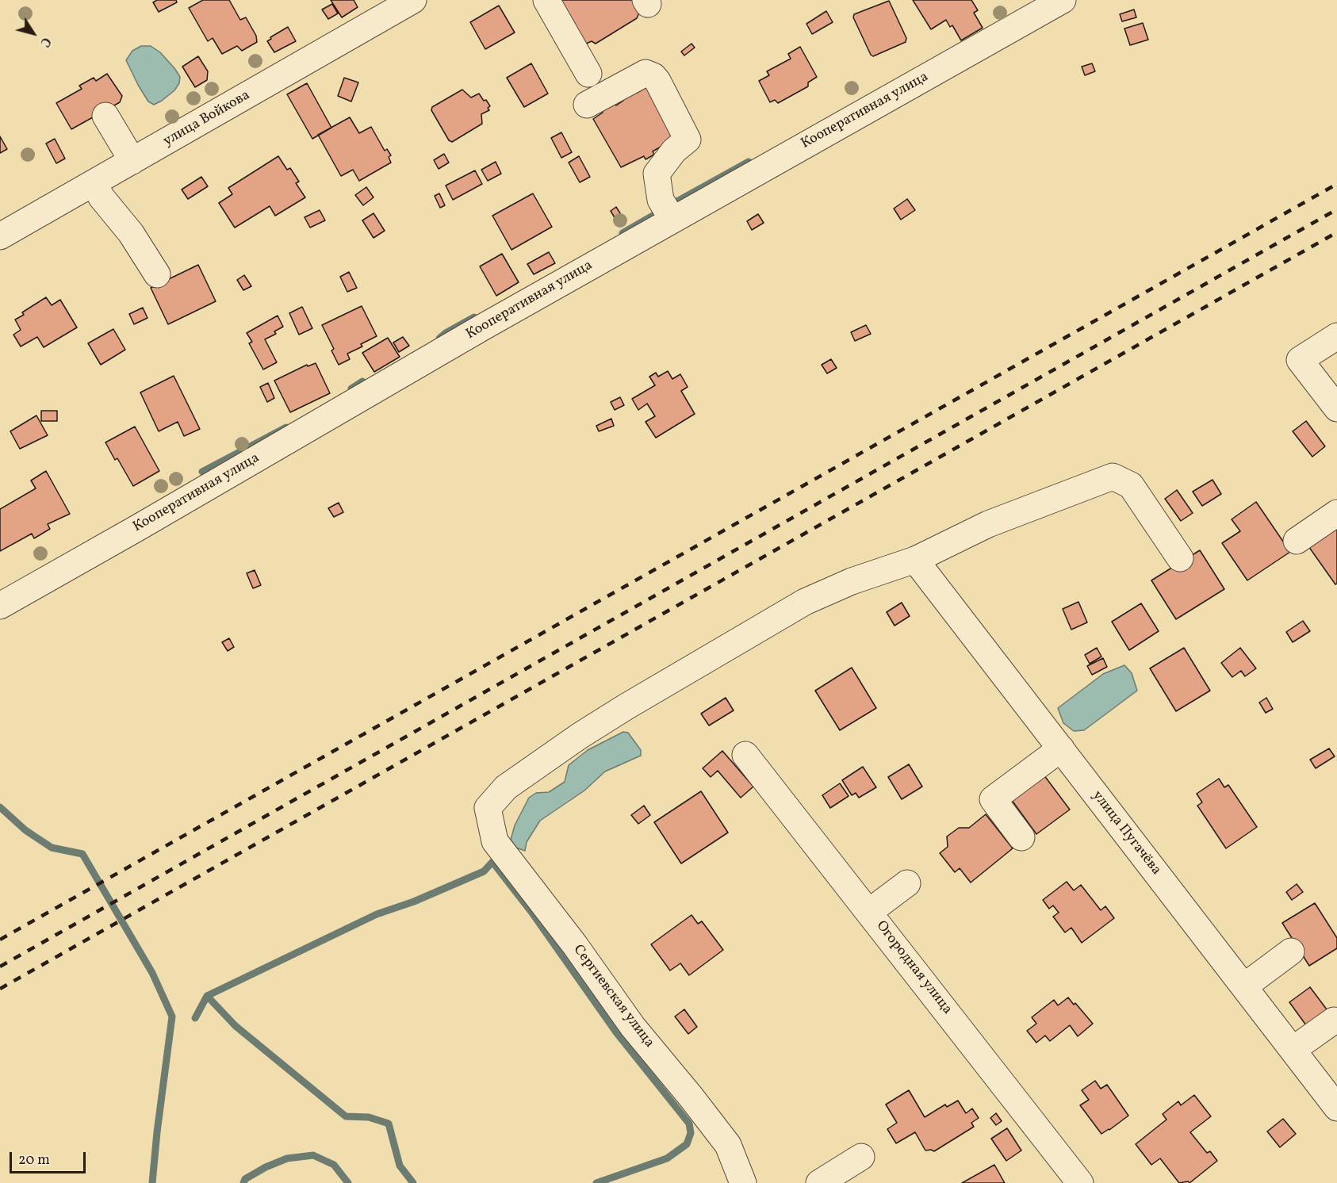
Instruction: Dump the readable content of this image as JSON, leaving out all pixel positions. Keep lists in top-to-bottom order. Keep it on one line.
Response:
{"streets":{"street":["Кооперативная улица","улица Войкова","улица Пугачёва","Огородная улица","Сергиевская улица"]},"crossings":[["улица Пугачёва","Сергиевская улица"]],"scale_bar":"20 m","north":"bottom right"}
